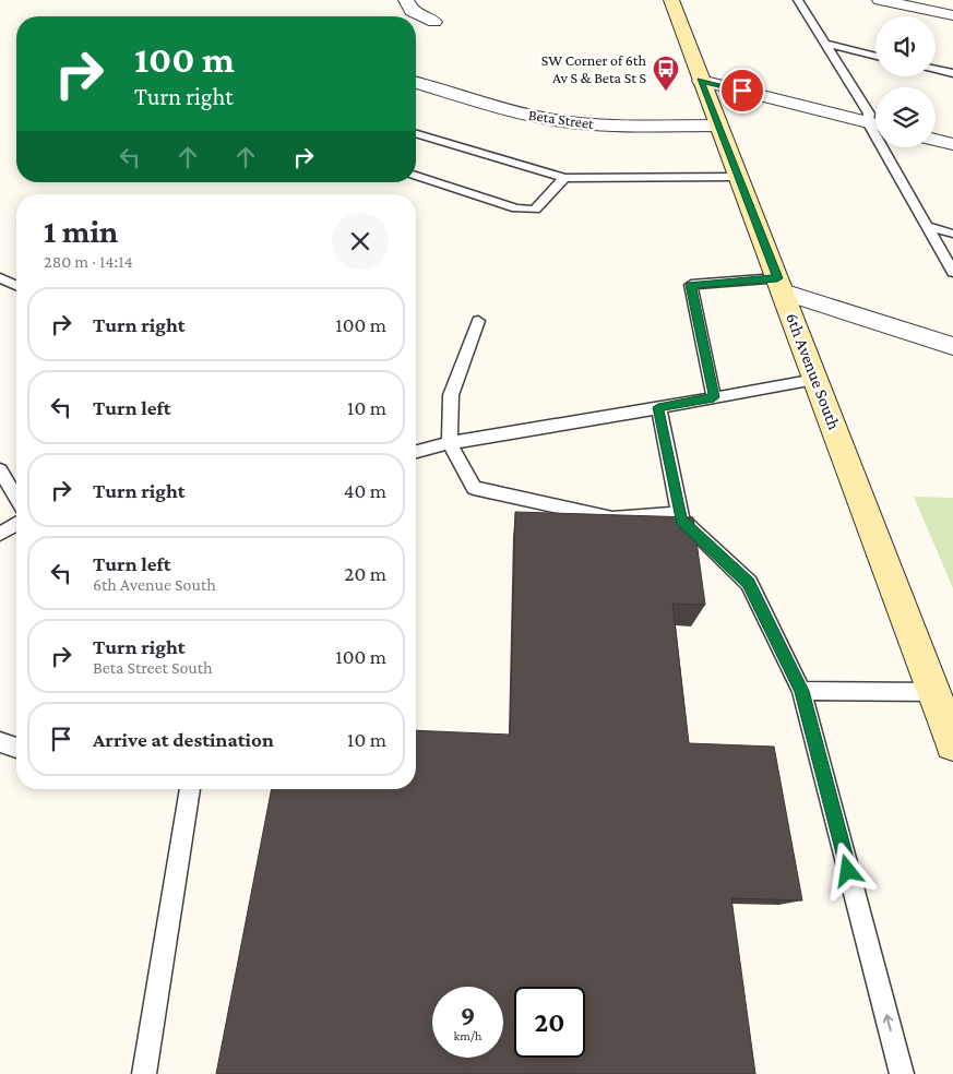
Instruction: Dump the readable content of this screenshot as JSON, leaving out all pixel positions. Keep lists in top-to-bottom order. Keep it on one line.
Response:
{"streets":{"main road":["6th Avenue South"],"street":["Beta Street"]},"crossings":[["Beta Street","6th Avenue South"]],"places":{"bus stop":["SW Corner of 6th Av S & Beta St S"]},"page":{"turn":["100 m","Turn right"],"heading":["1 min","280 m · 14:14"],"list":[{"name":"Turn right","value":"100 m"},{"name":"Turn left","value":"10 m"},{"name":"Turn right","value":"40 m"},{"name":"Turn left","note":"6th Avenue South","value":"20 m"},{"name":"Turn right","note":"Beta Street South","value":"100 m"},{"name":"Arrive at destination","value":"10 m"}],"speed":"9 km/h","limit":"20"}}
